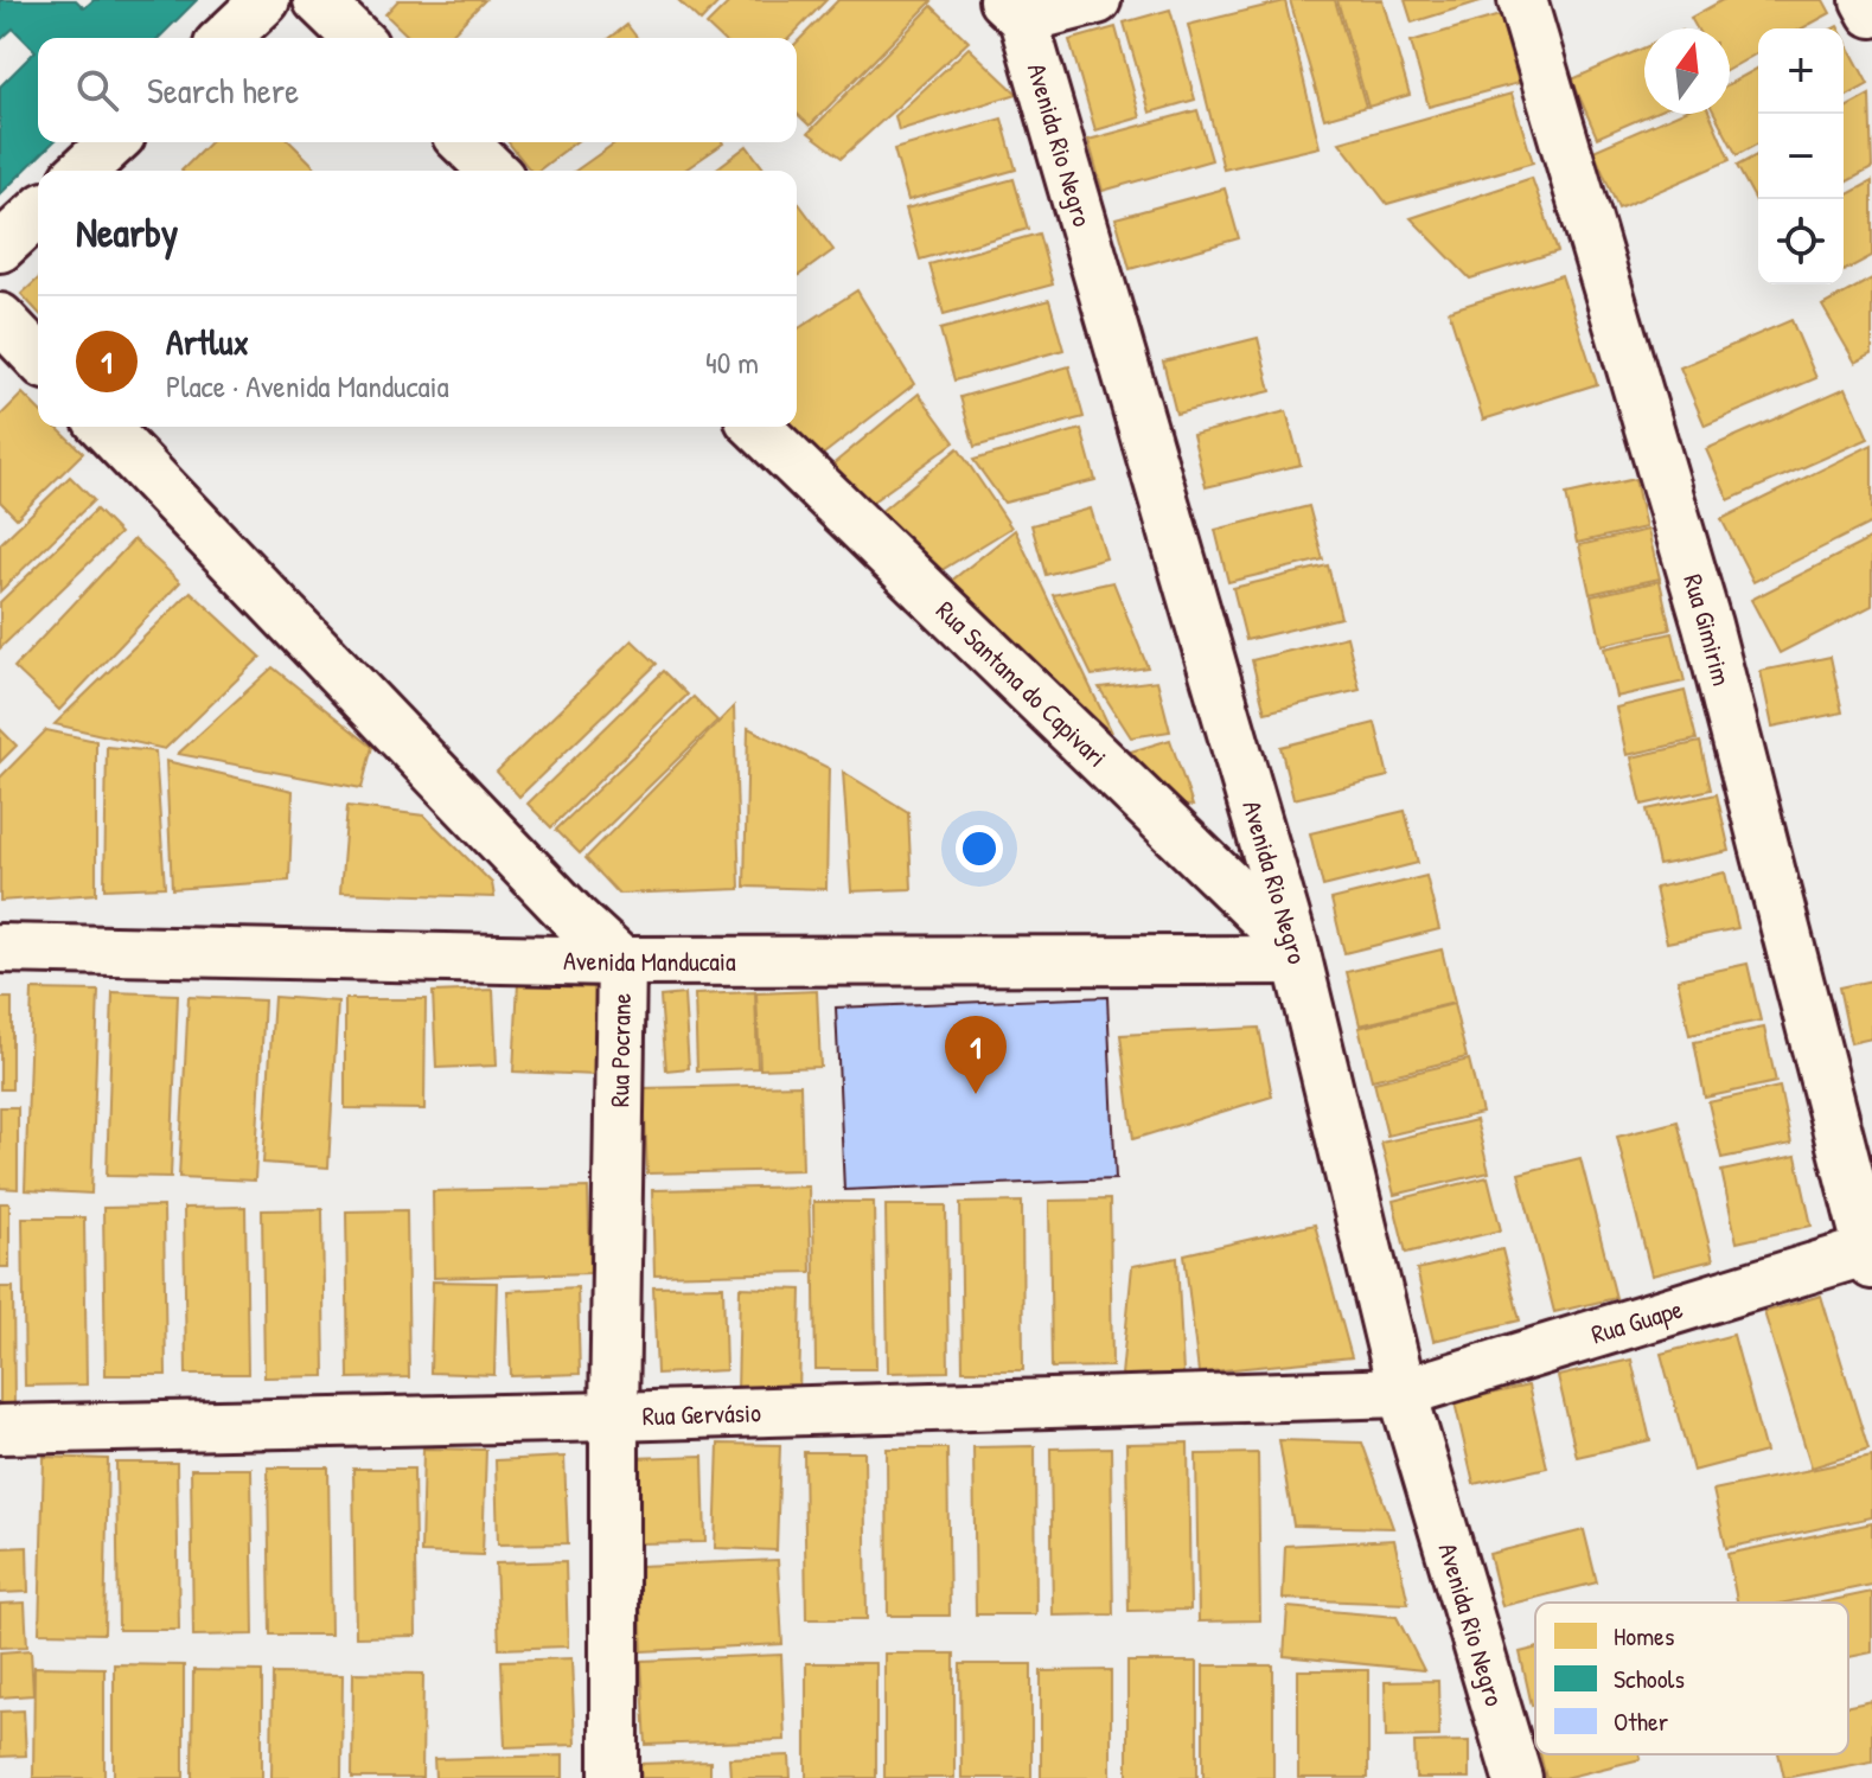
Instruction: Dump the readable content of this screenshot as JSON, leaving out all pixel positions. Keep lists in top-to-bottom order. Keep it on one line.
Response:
{"streets":{"street":["Avenida Rio Negro","Rua Gimirim","Rua Santana do Capivari","Avenida Manducaia","Rua Pocrane","Rua Guape","Rua Gervásio"]},"crossings":[["Avenida Rio Negro","Rua Santana do Capivari"],["Avenida Rio Negro","Avenida Manducaia"],["Avenida Rio Negro","Rua Guape"],["Avenida Rio Negro","Rua Gervásio"],["Rua Gimirim","Rua Guape"],["Rua Santana do Capivari","Avenida Manducaia"],["Avenida Manducaia","Rua Pocrane"],["Rua Pocrane","Rua Gervásio"],["Rua Guape","Rua Gervásio"]],"legend":["Homes","Schools","Other"],"north":"top","page":{"map_buttons":["+","−"],"search":"Search here","heading":"Nearby","list":[{"mark":"1","name":"Artlux","note":"Place · Avenida Manducaia","value":"40 m"}],"pins":"1"}}
